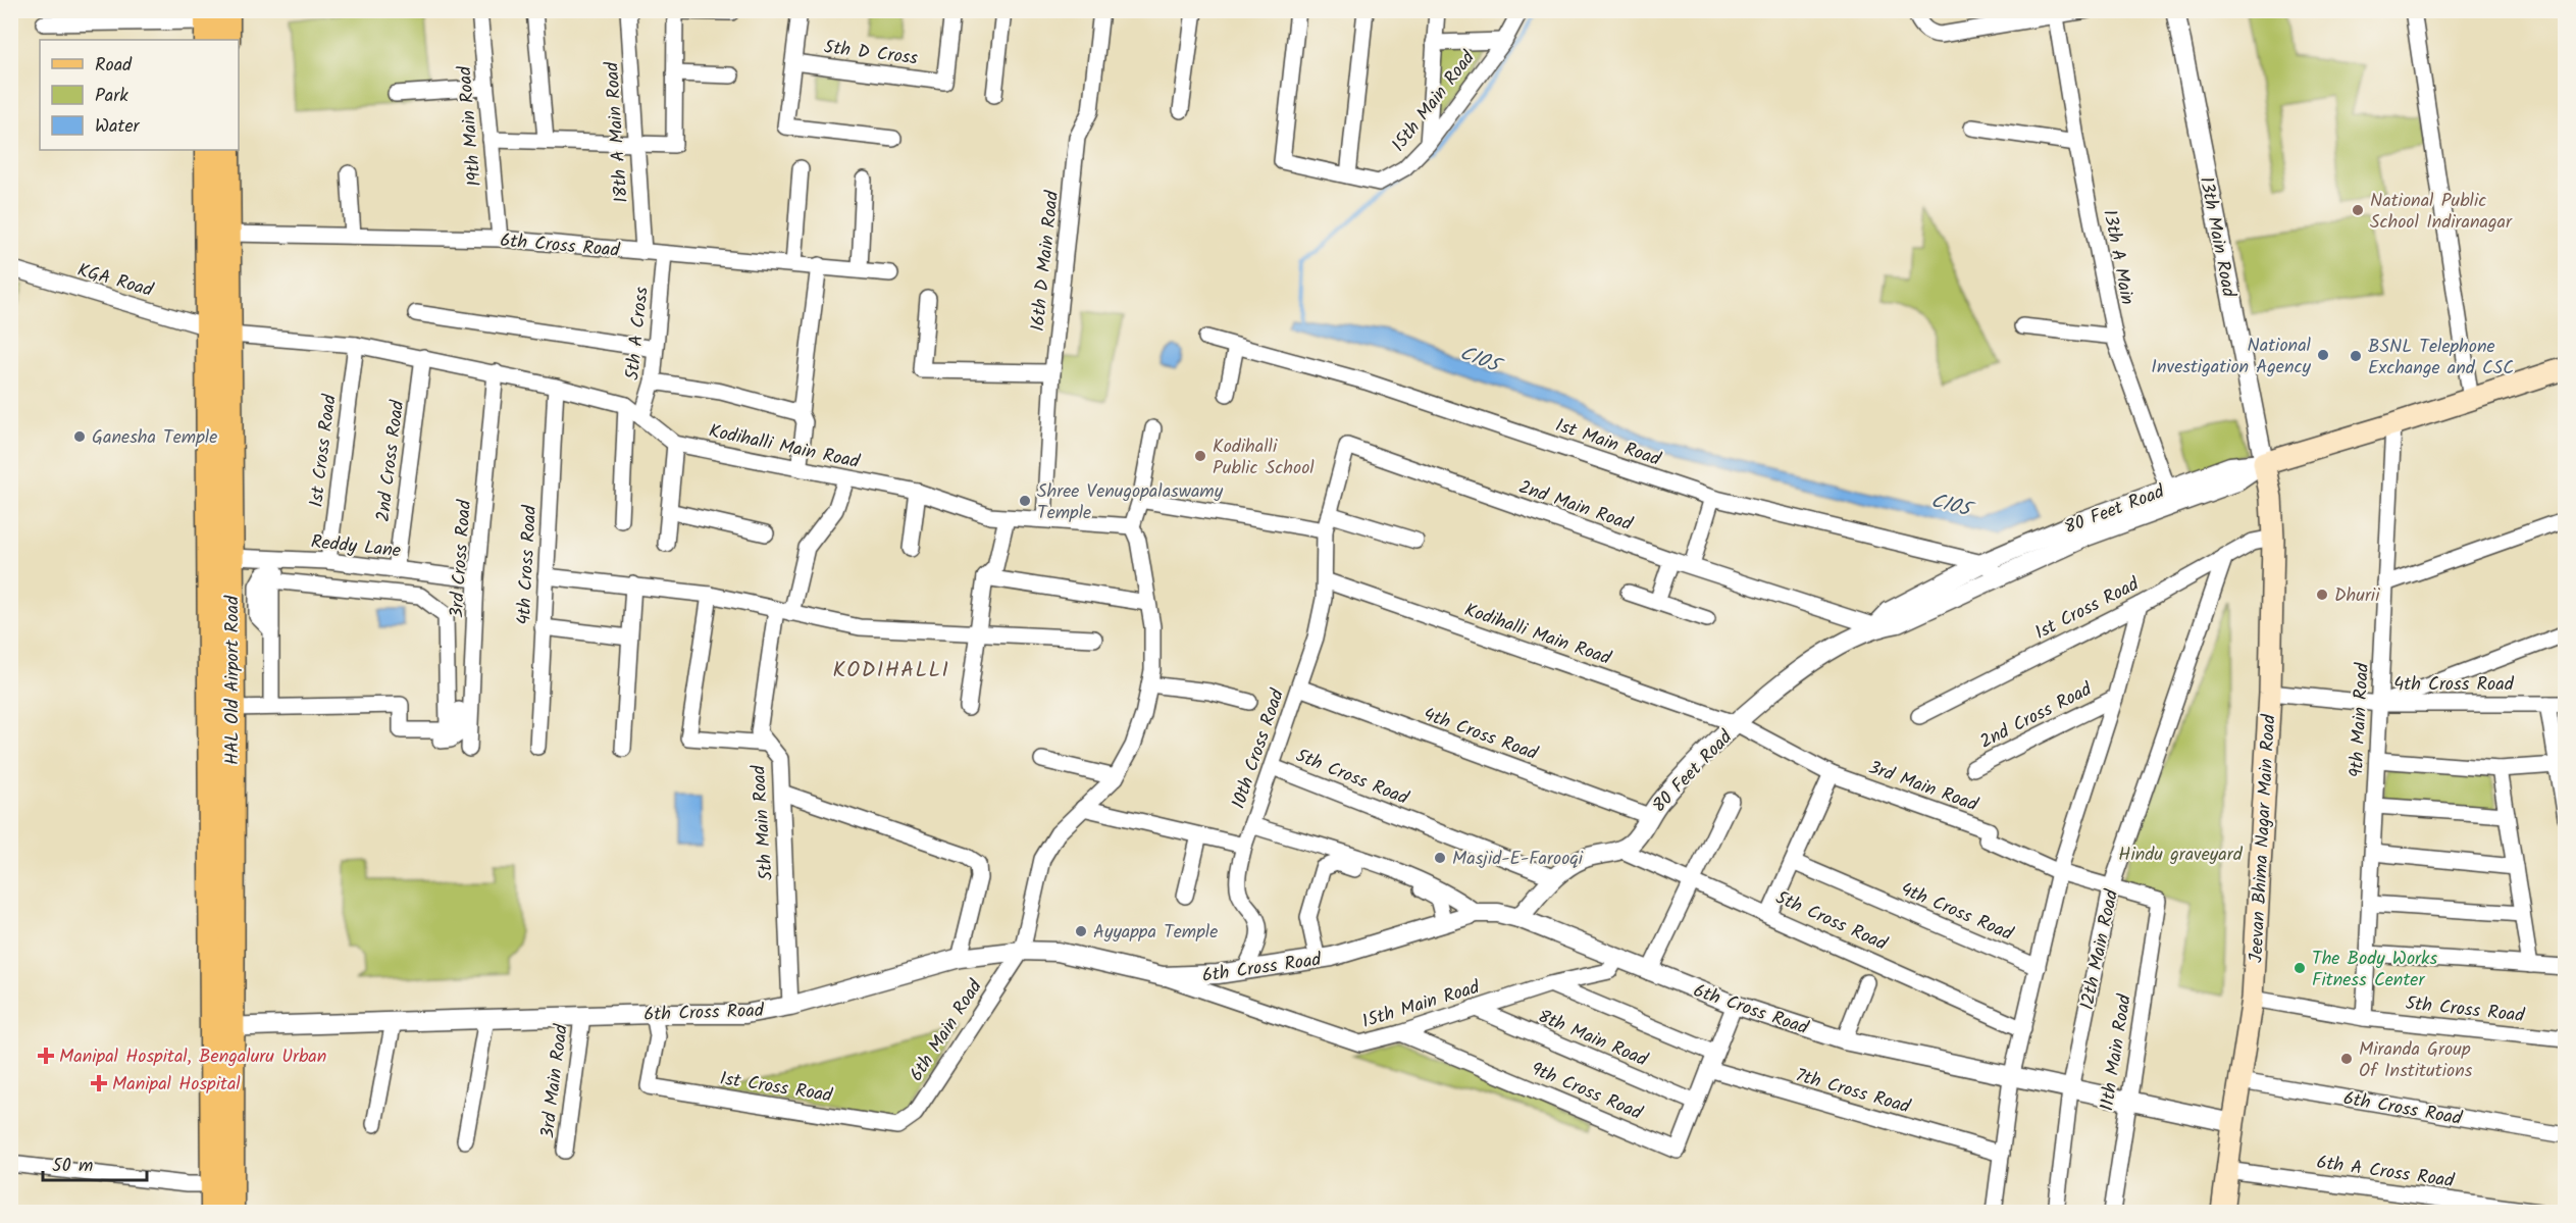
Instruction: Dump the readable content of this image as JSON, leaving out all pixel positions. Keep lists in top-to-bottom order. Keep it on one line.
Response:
{"streets":{"main road":["80 Feet Road","HAL Old Airport Road","Jeevan Bhima Nagar Main Road"],"street":["5th D Cross","15th Main Road","19th Main Road","18th A Main Road","13th Main Road","6th Cross Road","13th A Main","16th D Main Road","KGA Road","5th A Cross","1st Main Road","Kodihalli Main Road","1st Cross Road","2nd Cross Road","2nd Main Road","Reddy Lane","3rd Cross Road","4th Cross Road","9th Main Road","10th Cross Road","5th Cross Road","3rd Main Road","5th Main Road","12th Main Road","6th Main Road","8th Main Road","11th Main Road","9th Cross Road","7th Cross Road","6th A Cross Road"]},"crossings":[["15th Main Road","6th Cross Road"],["15th Main Road","8th Main Road"],["15th Main Road","9th Cross Road"],["19th Main Road","6th Cross Road"],["18th A Main Road","6th Cross Road"],["13th Main Road","80 Feet Road"],["13th Main Road","Jeevan Bhima Nagar Main Road"],["6th Cross Road","5th A Cross"],["6th Cross Road","1st Cross Road"],["6th Cross Road","HAL Old Airport Road"],["6th Cross Road","10th Cross Road"],["6th Cross Road","3rd Main Road"],["6th Cross Road","5th Main Road"],["6th Cross Road","Jeevan Bhima Nagar Main Road"],["6th Cross Road","12th Main Road"],["6th Cross Road","6th Main Road"],["6th Cross Road","11th Main Road"],["13th A Main","80 Feet Road"],["16th D Main Road","Kodihalli Main Road"],["KGA Road","HAL Old Airport Road"],["5th A Cross","Kodihalli Main Road"],["1st Main Road","80 Feet Road"],["Kodihalli Main Road","1st Cross Road"],["Kodihalli Main Road","2nd Cross Road"],["Kodihalli Main Road","80 Feet Road"],["Kodihalli Main Road","3rd Cross Road"],["Kodihalli Main Road","4th Cross Road"],["Kodihalli Main Road","HAL Old Airport Road"],["Kodihalli Main Road","10th Cross Road"],["Kodihalli Main Road","3rd Main Road"],["Kodihalli Main Road","5th Main Road"],["1st Cross Road","Reddy Lane"],["1st Cross Road","Jeevan Bhima Nagar Main Road"],["1st Cross Road","12th Main Road"],["1st Cross Road","6th Main Road"],["2nd Cross Road","Reddy Lane"],["2nd Main Road","80 Feet Road"],["2nd Main Road","10th Cross Road"],["80 Feet Road","4th Cross Road"],["80 Feet Road","9th Main Road"],["80 Feet Road","5th Cross Road"],["80 Feet Road","3rd Main Road"],["80 Feet Road","Jeevan Bhima Nagar Main Road"],["Reddy Lane","3rd Cross Road"],["Reddy Lane","HAL Old Airport Road"],["4th Cross Road","9th Main Road"],["4th Cross Road","10th Cross Road"],["4th Cross Road","Jeevan Bhima Nagar Main Road"],["9th Main Road","5th Cross Road"],["10th Cross Road","5th Cross Road"],["5th Cross Road","Jeevan Bhima Nagar Main Road"],["3rd Main Road","12th Main Road"],["3rd Main Road","11th Main Road"],["Jeevan Bhima Nagar Main Road","6th A Cross Road"],["8th Main Road","9th Cross Road"],["9th Cross Road","7th Cross Road"]],"districts":["KODIHALLI"],"water":["C105"],"parks":["Hindu graveyard"],"places":{"other":["National Public School Indiranagar","National Investigation Agency","BSNL Telephone Exchange and CSC","Ganesha Temple","Kodihalli Public School","Shree Venugopalaswamy Temple","Dhurii","Masjid-E-Farooqi","Ayyappa Temple","The Body Works Fitness Center","Miranda Group Of Institutions"],"health":["Manipal Hospital, Bengaluru Urban","Manipal Hospital"]},"legend":["Road","Park","Water"],"scale_bar":"50 m"}
